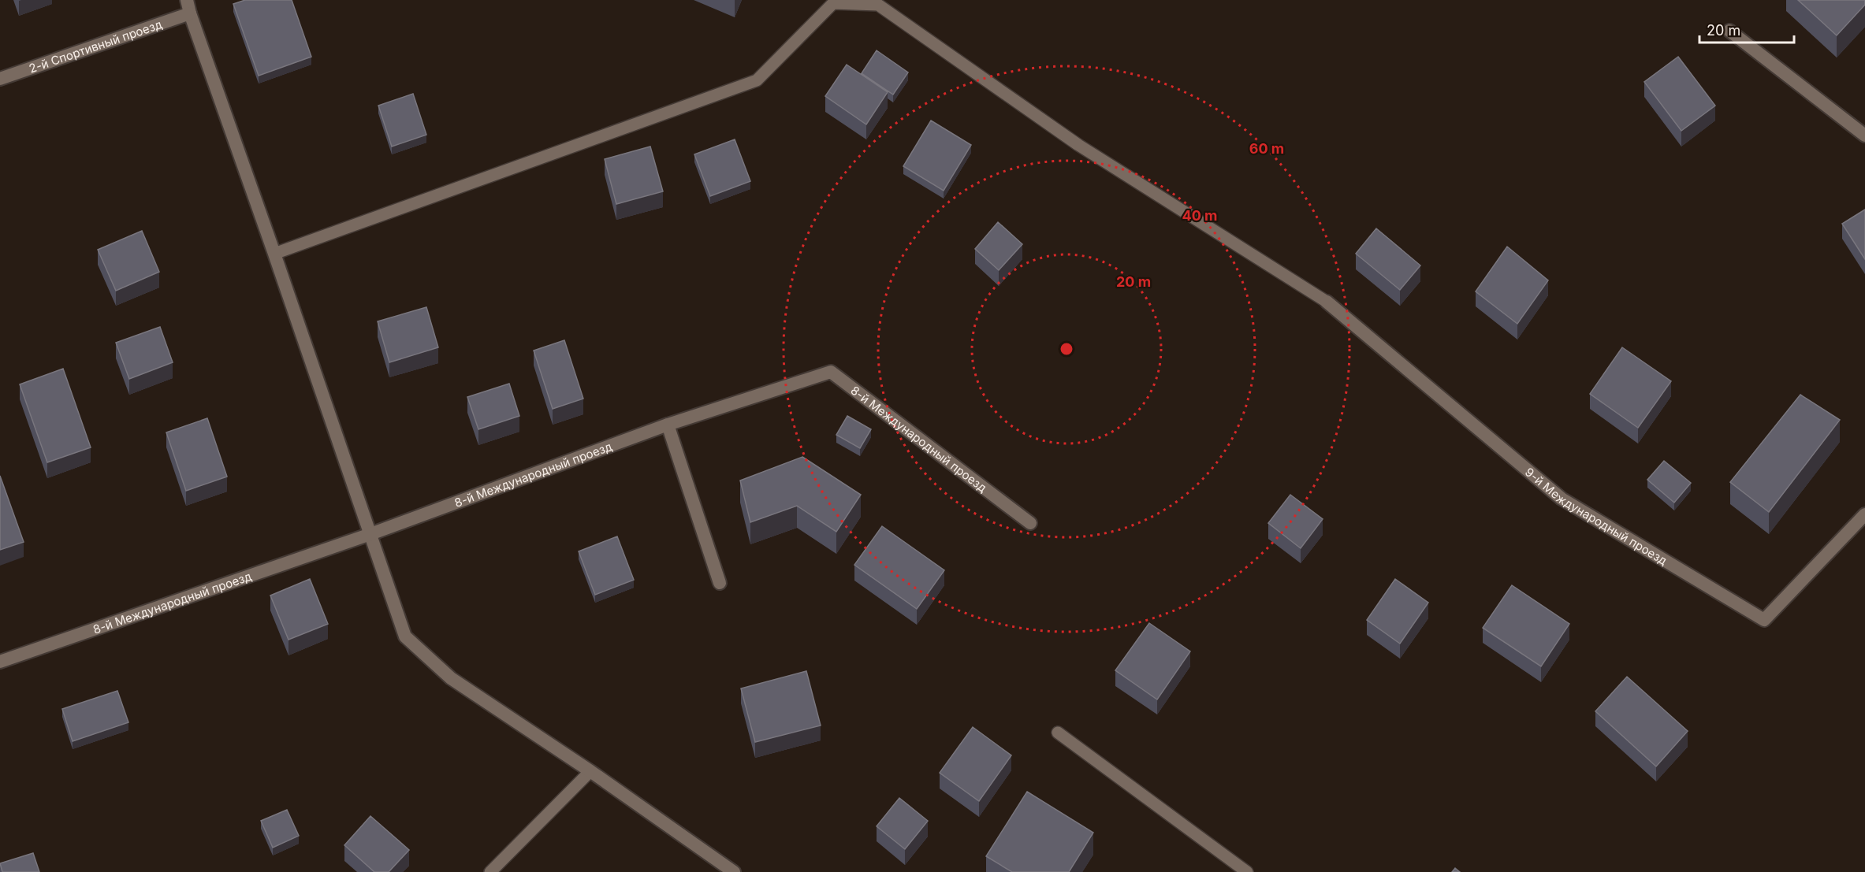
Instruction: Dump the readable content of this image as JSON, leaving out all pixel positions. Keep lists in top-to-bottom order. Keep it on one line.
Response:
{"streets":{"street":["2-й Спортивный проезд","8-й Международный проезд","9-й Международный проезд"]},"scale_bar":"20 m","rings":["60 m","40 m","20 m"]}
